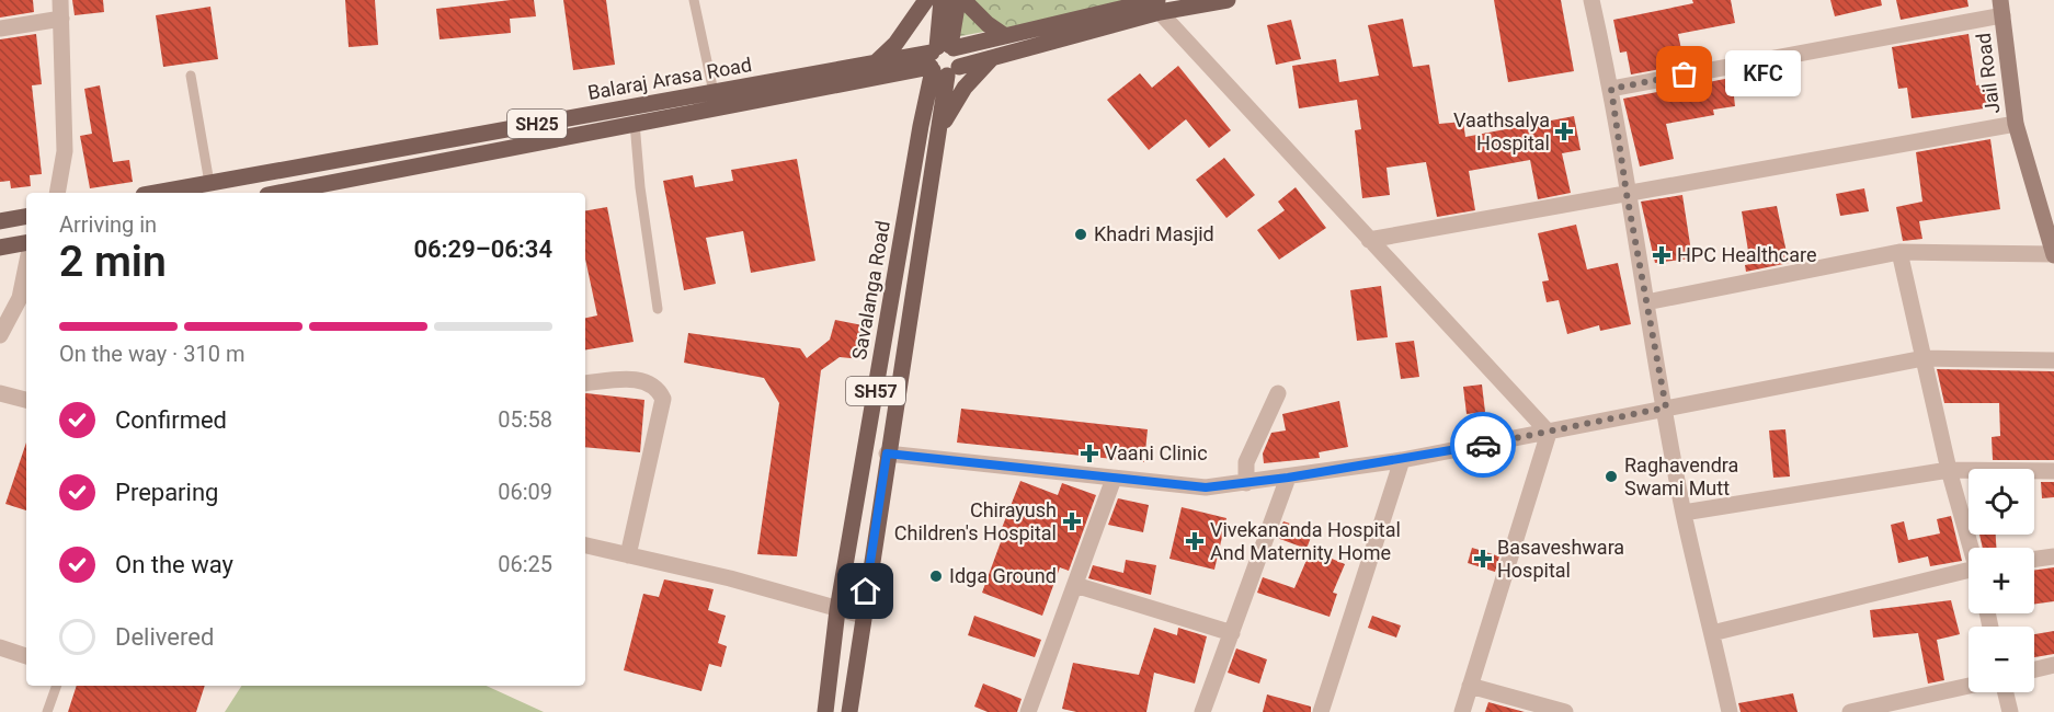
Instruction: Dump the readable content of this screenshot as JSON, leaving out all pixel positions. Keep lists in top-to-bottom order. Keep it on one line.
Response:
{"streets":{"main road":["Jail Road","Balaraj Arasa Road","SH25","Savalanga Road","SH57"]},"crossings":[["Balaraj Arasa Road","Savalanga Road"]],"places":{"other":["KFC","Khadri Masjid","Raghavendra Swami Mutt","Idga Ground"],"health":["Vaathsalya Hospital","HPC Healthcare","Vaani Clinic","Chirayush Children's Hospital","Vivekananda Hospital And Maternity Home","Basaveshwara Hospital"]},"page":{"bubble":"KFC","heading":["2 min","Arriving in","06:29–06:34"],"bar":"On the way · 310 m","list":[["Confirmed","05:58"],["Preparing","06:09"],["On the way","06:25"],"Delivered"],"map_buttons":["+","−"]}}
